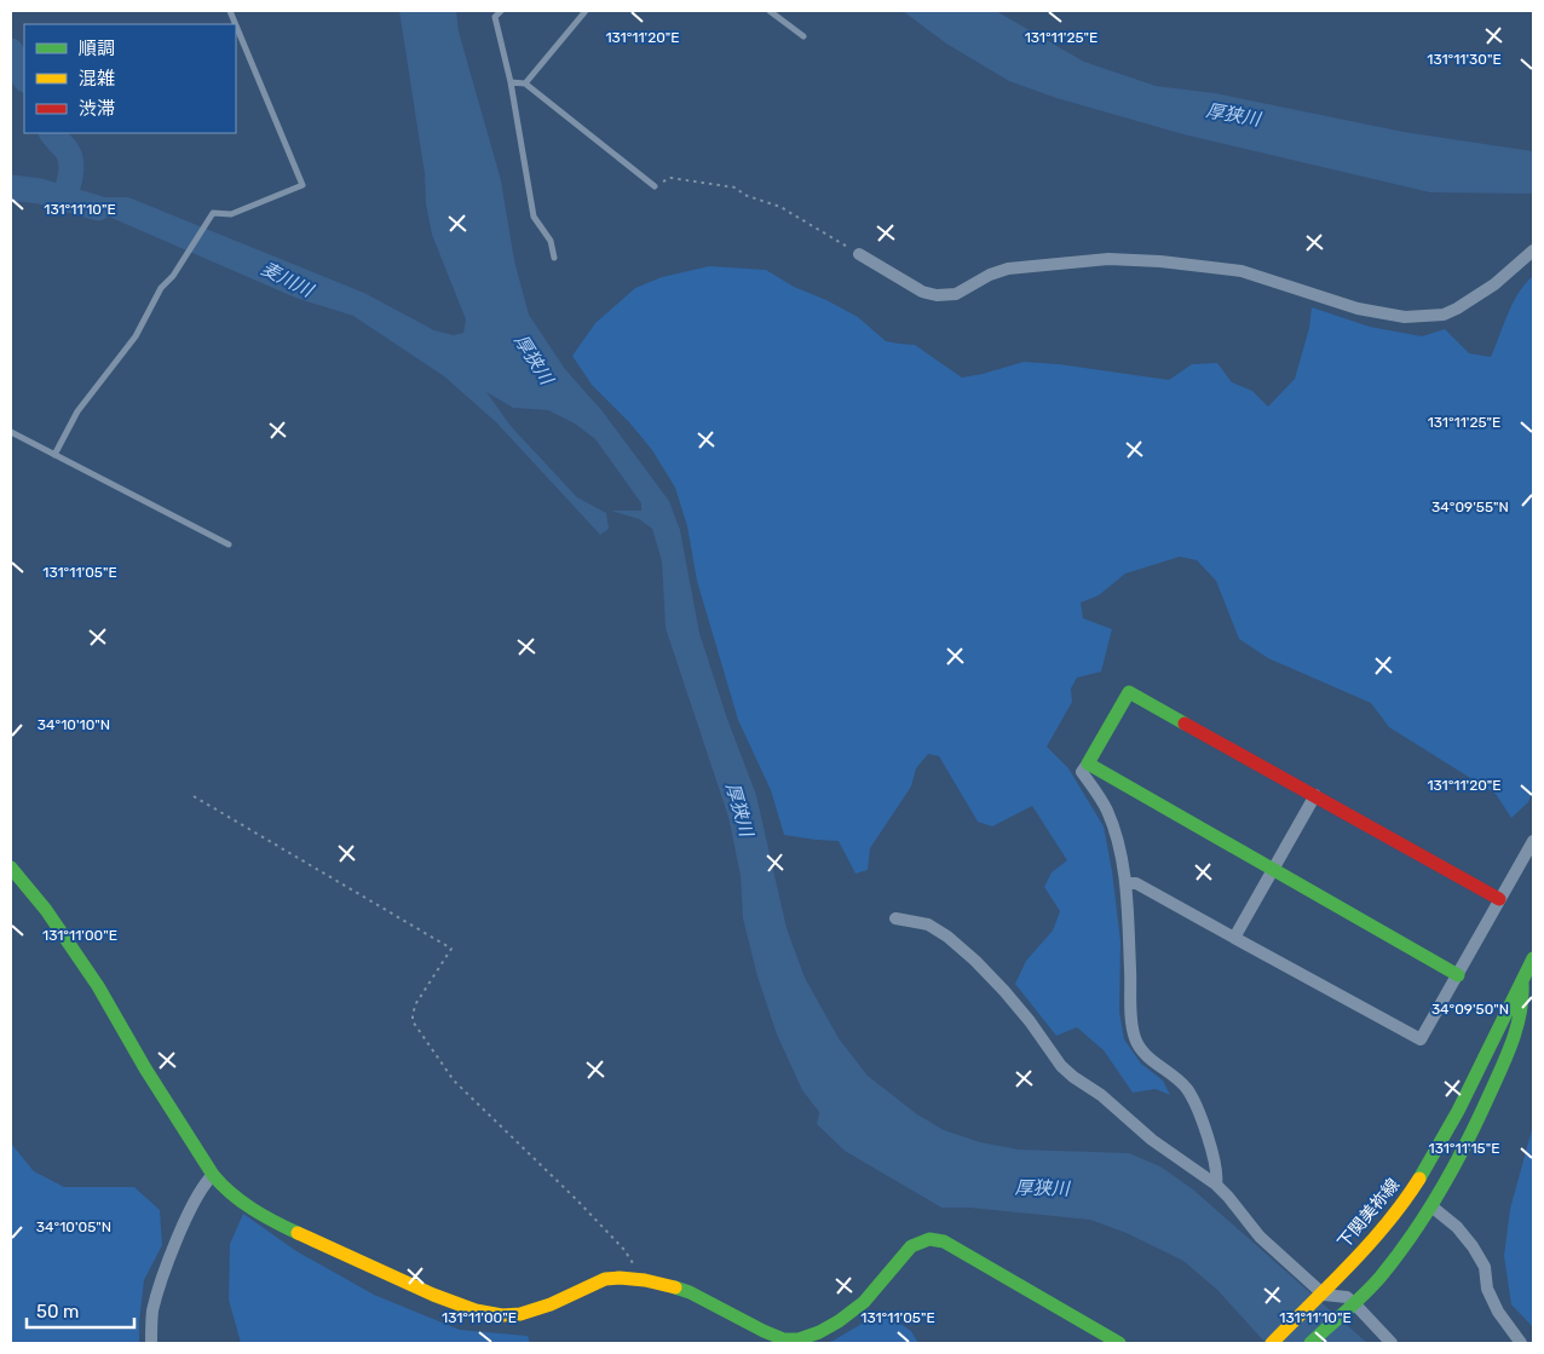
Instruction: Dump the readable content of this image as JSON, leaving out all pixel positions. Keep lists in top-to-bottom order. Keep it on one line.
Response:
{"streets":{"street":["下関美祢線"]},"water":["厚狭川","麦川川"],"legend":["順調","混雑","渋滞"],"scale_bar":"50 m","coordinates":["131°11'20\"E","131°11'25\"E","131°11'30\"E","131°11'10\"E","34°09'55\"N","131°11'05\"E","34°10'10\"N","131°11'00\"E","34°09'50\"N","131°11'15\"E","34°10'05\"N"]}
